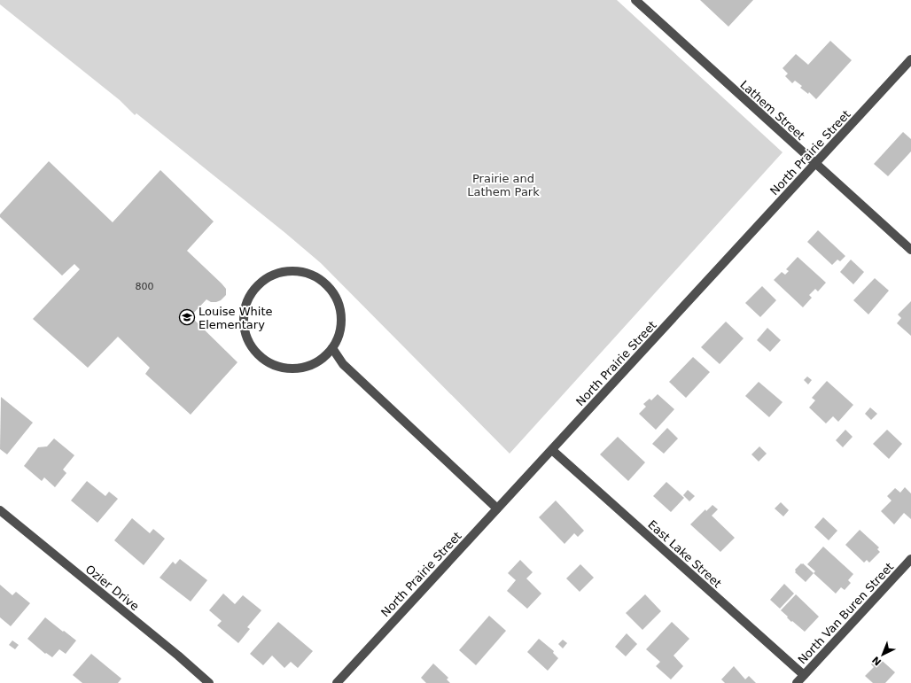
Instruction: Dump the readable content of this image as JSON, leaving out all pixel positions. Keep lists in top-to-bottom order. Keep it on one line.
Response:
{"streets":{"street":["Lathem Street","North Prairie Street","East Lake Street","Ozier Drive","North Van Buren Street"]},"crossings":[["Lathem Street","North Prairie Street"],["North Prairie Street","East Lake Street"],["East Lake Street","North Van Buren Street"]],"parks":["Prairie and Lathem Park"],"places":{"school or university":["Louise White Elementary"]},"house_numbers":["800"],"north":"bottom left"}
